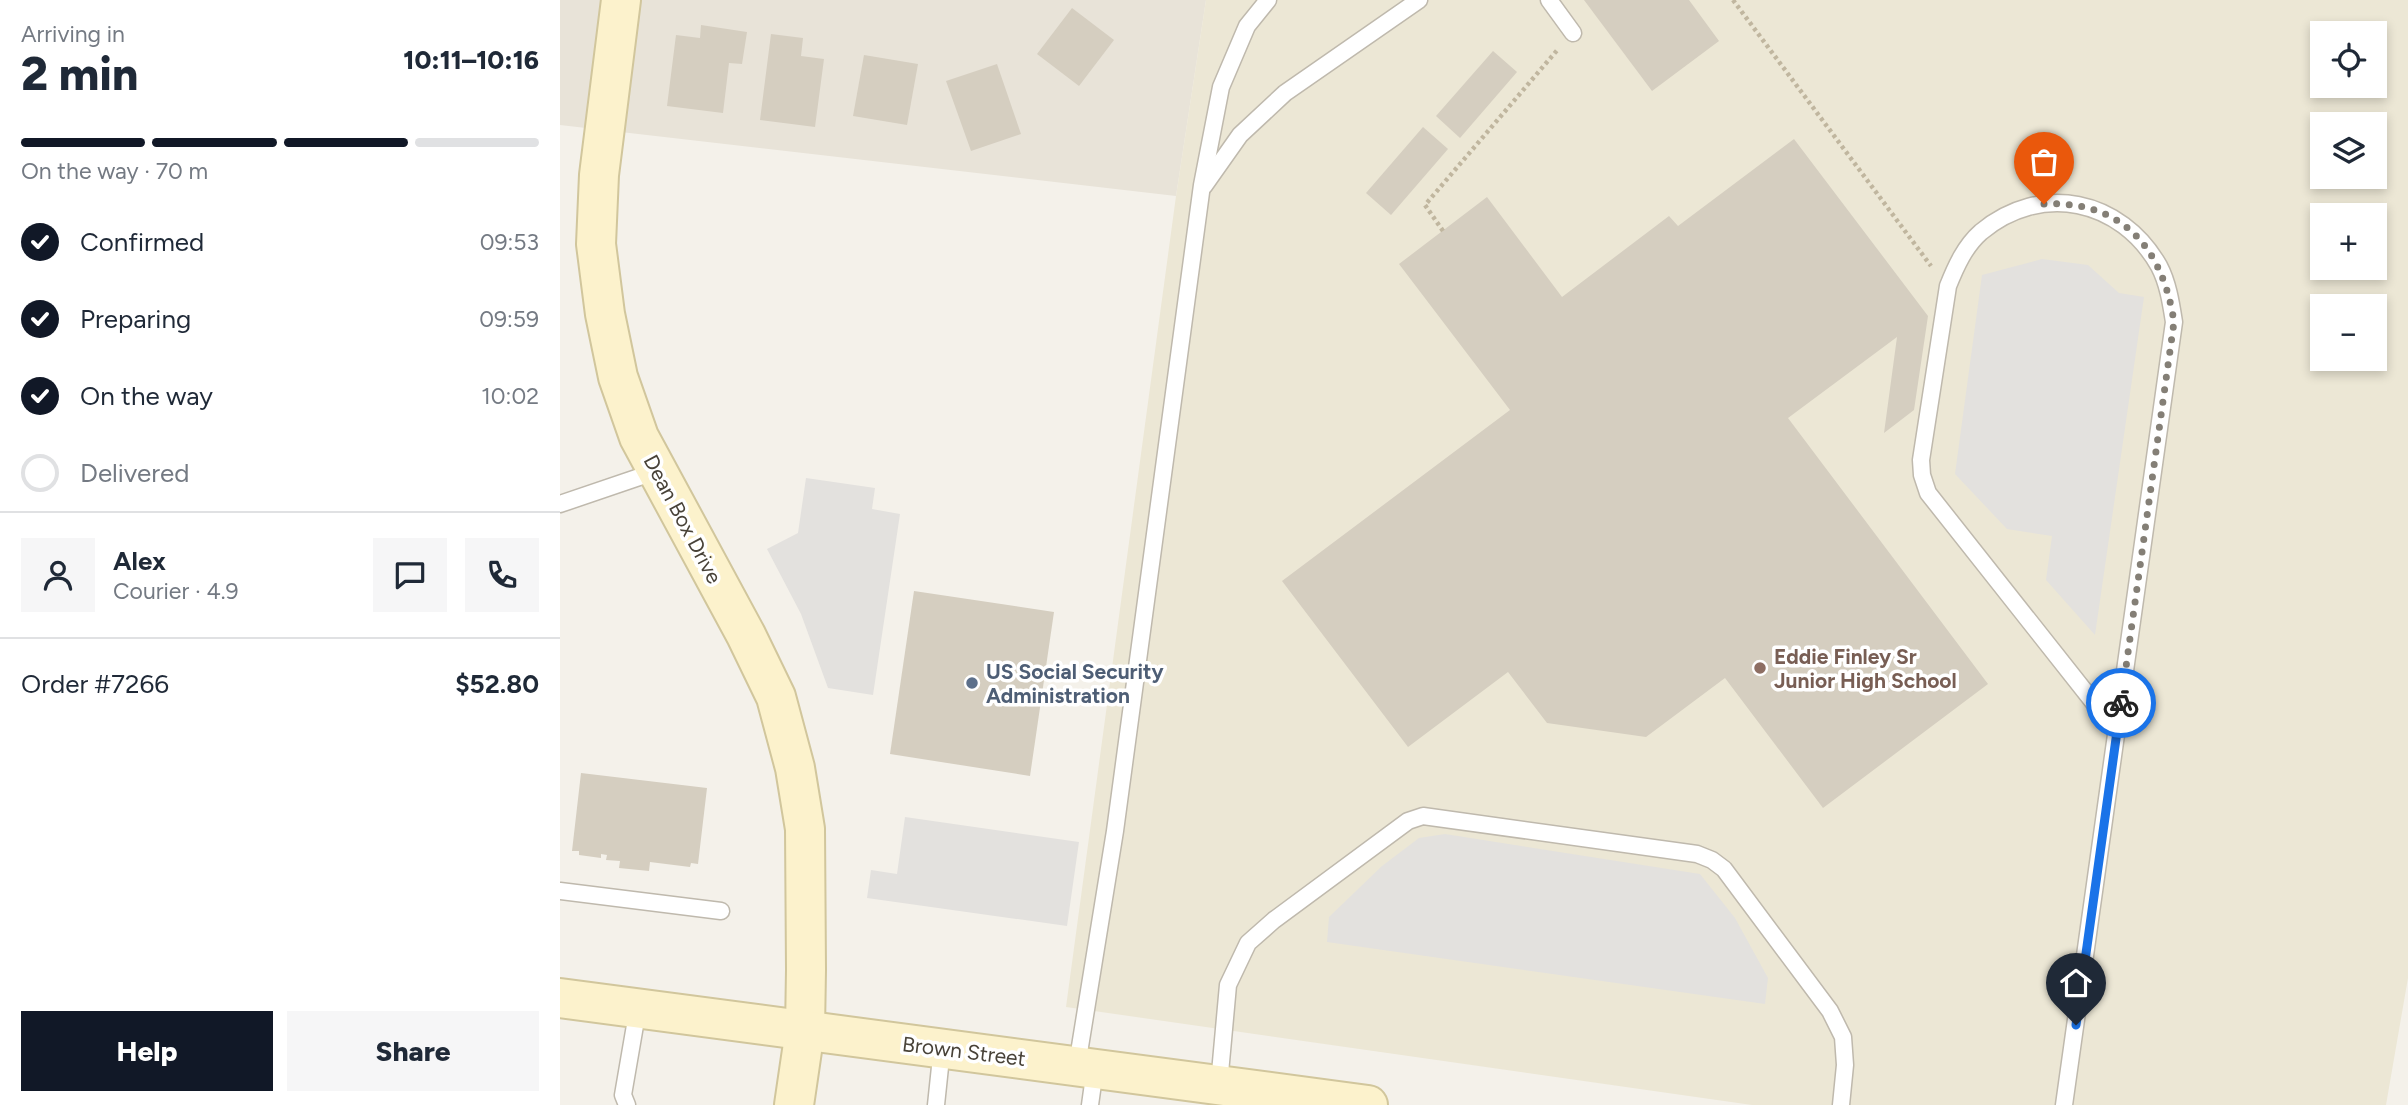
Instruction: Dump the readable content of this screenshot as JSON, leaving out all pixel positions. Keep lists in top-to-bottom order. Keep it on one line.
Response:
{"streets":{"street":["Dean Box Drive","Brown Street"]},"crossings":[["Dean Box Drive","Brown Street"]],"places":["Eddie Finley Sr Junior High School","US Social Security Administration"],"page":{"heading":["2 min","Arriving in","10:11–10:16"],"panel":["Alex","Courier · 4.9","Order #7266","$52.80"],"map_buttons":["+","−"],"bar":"On the way · 70 m","list":[["Confirmed","09:53"],["Preparing","09:59"],["On the way","10:02"],"Delivered"],"buttons":["Help","Share"]}}
